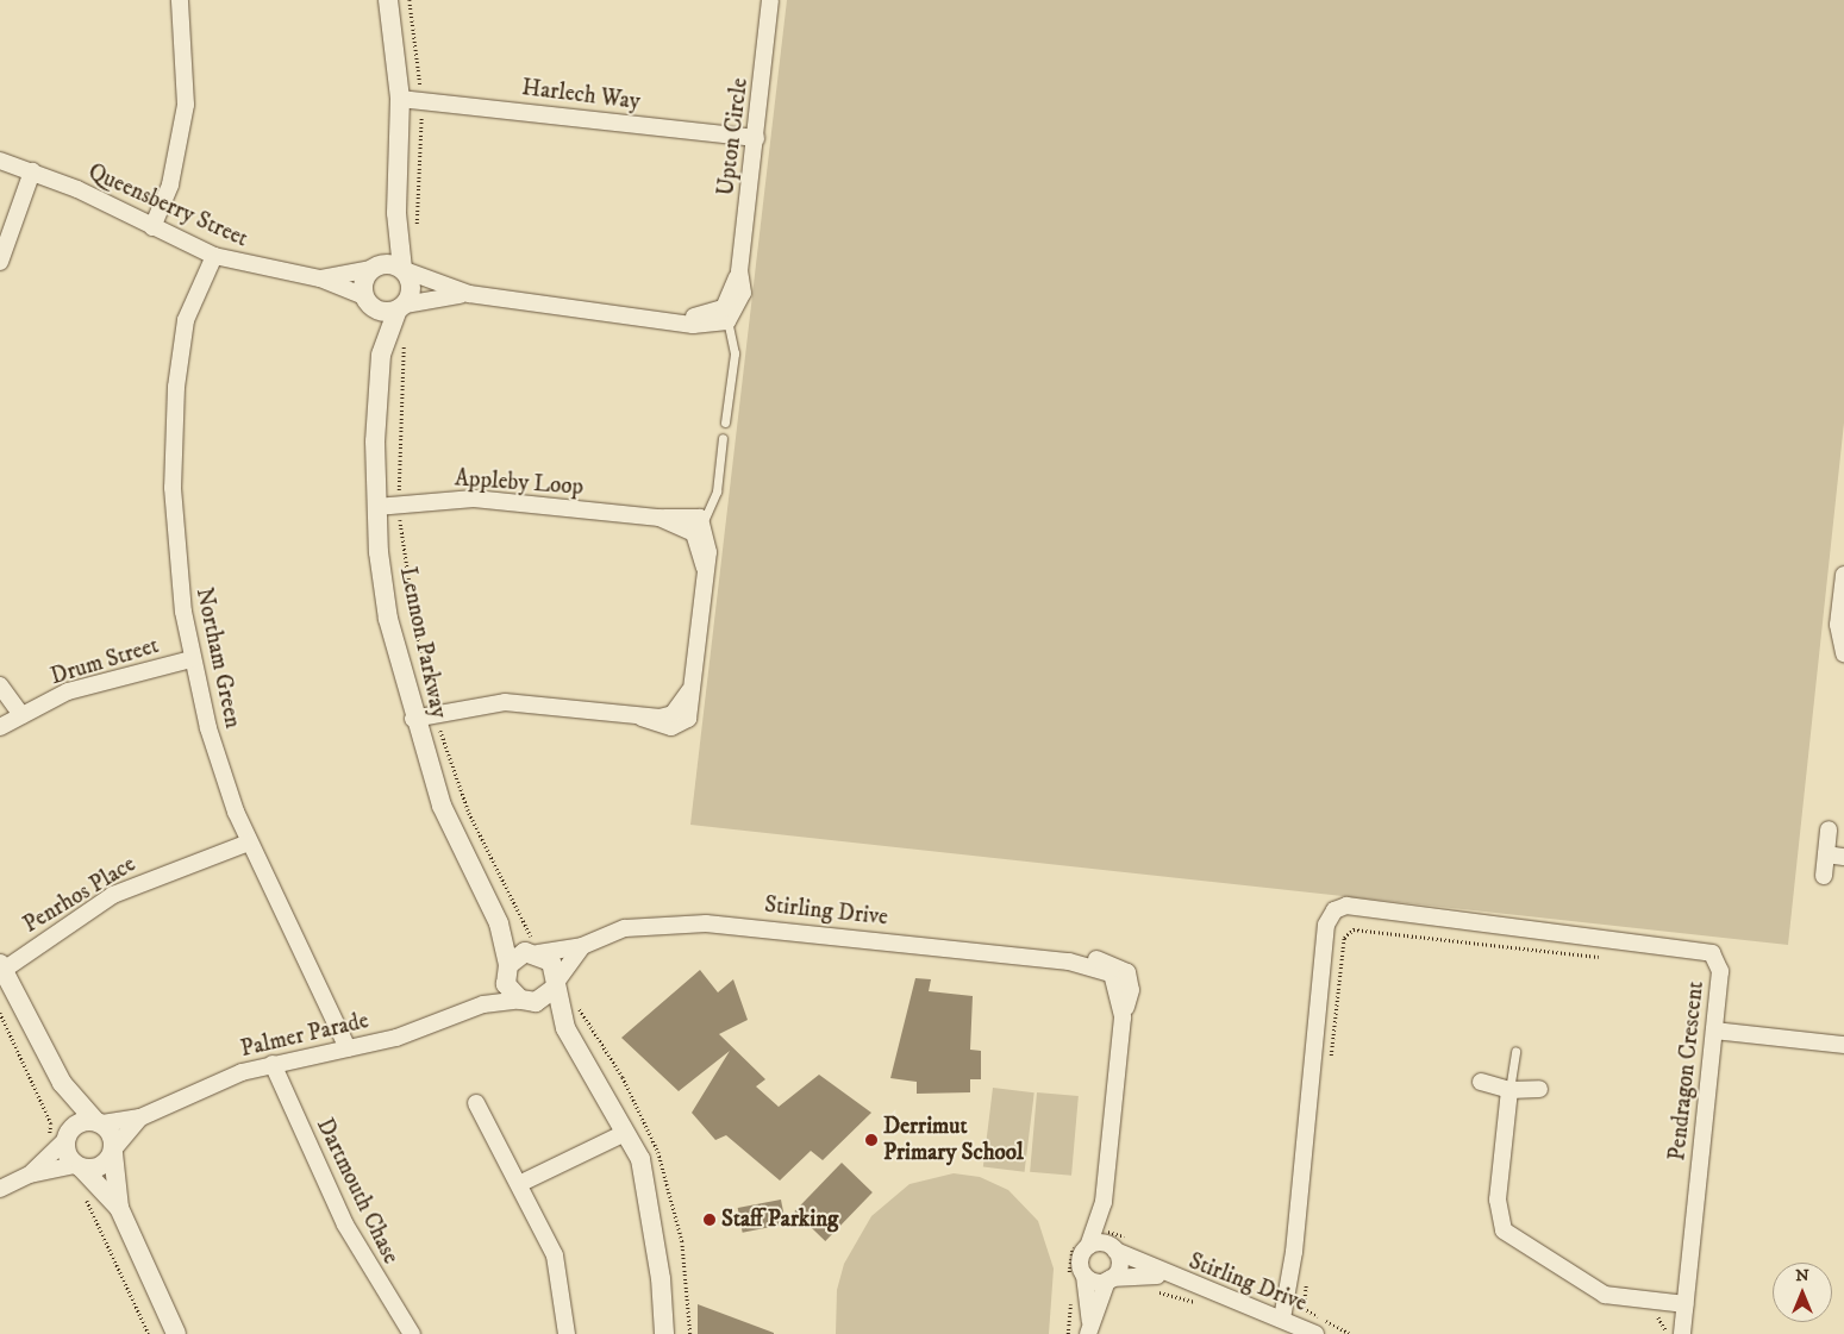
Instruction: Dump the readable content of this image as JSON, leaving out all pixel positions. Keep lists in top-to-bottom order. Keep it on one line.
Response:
{"streets":{"street":["Harlech Way","Upton Circle","Queensberry Street","Appleby Loop","Lennon Parkway","Northam Green","Drum Street","Penrhos Place","Stirling Drive","Palmer Parade","Pendragon Crescent","Dartmouth Chase"]},"crossings":[["Harlech Way","Upton Circle"],["Queensberry Street","Lennon Parkway"],["Queensberry Street","Northam Green"],["Appleby Loop","Lennon Parkway"],["Lennon Parkway","Stirling Drive"],["Lennon Parkway","Palmer Parade"],["Northam Green","Drum Street"],["Northam Green","Penrhos Place"],["Northam Green","Palmer Parade"],["Stirling Drive","Palmer Parade"],["Stirling Drive","Pendragon Crescent"],["Palmer Parade","Dartmouth Chase"]],"places":["Derrimut Primary School","Staff Parking"],"north":"top"}
